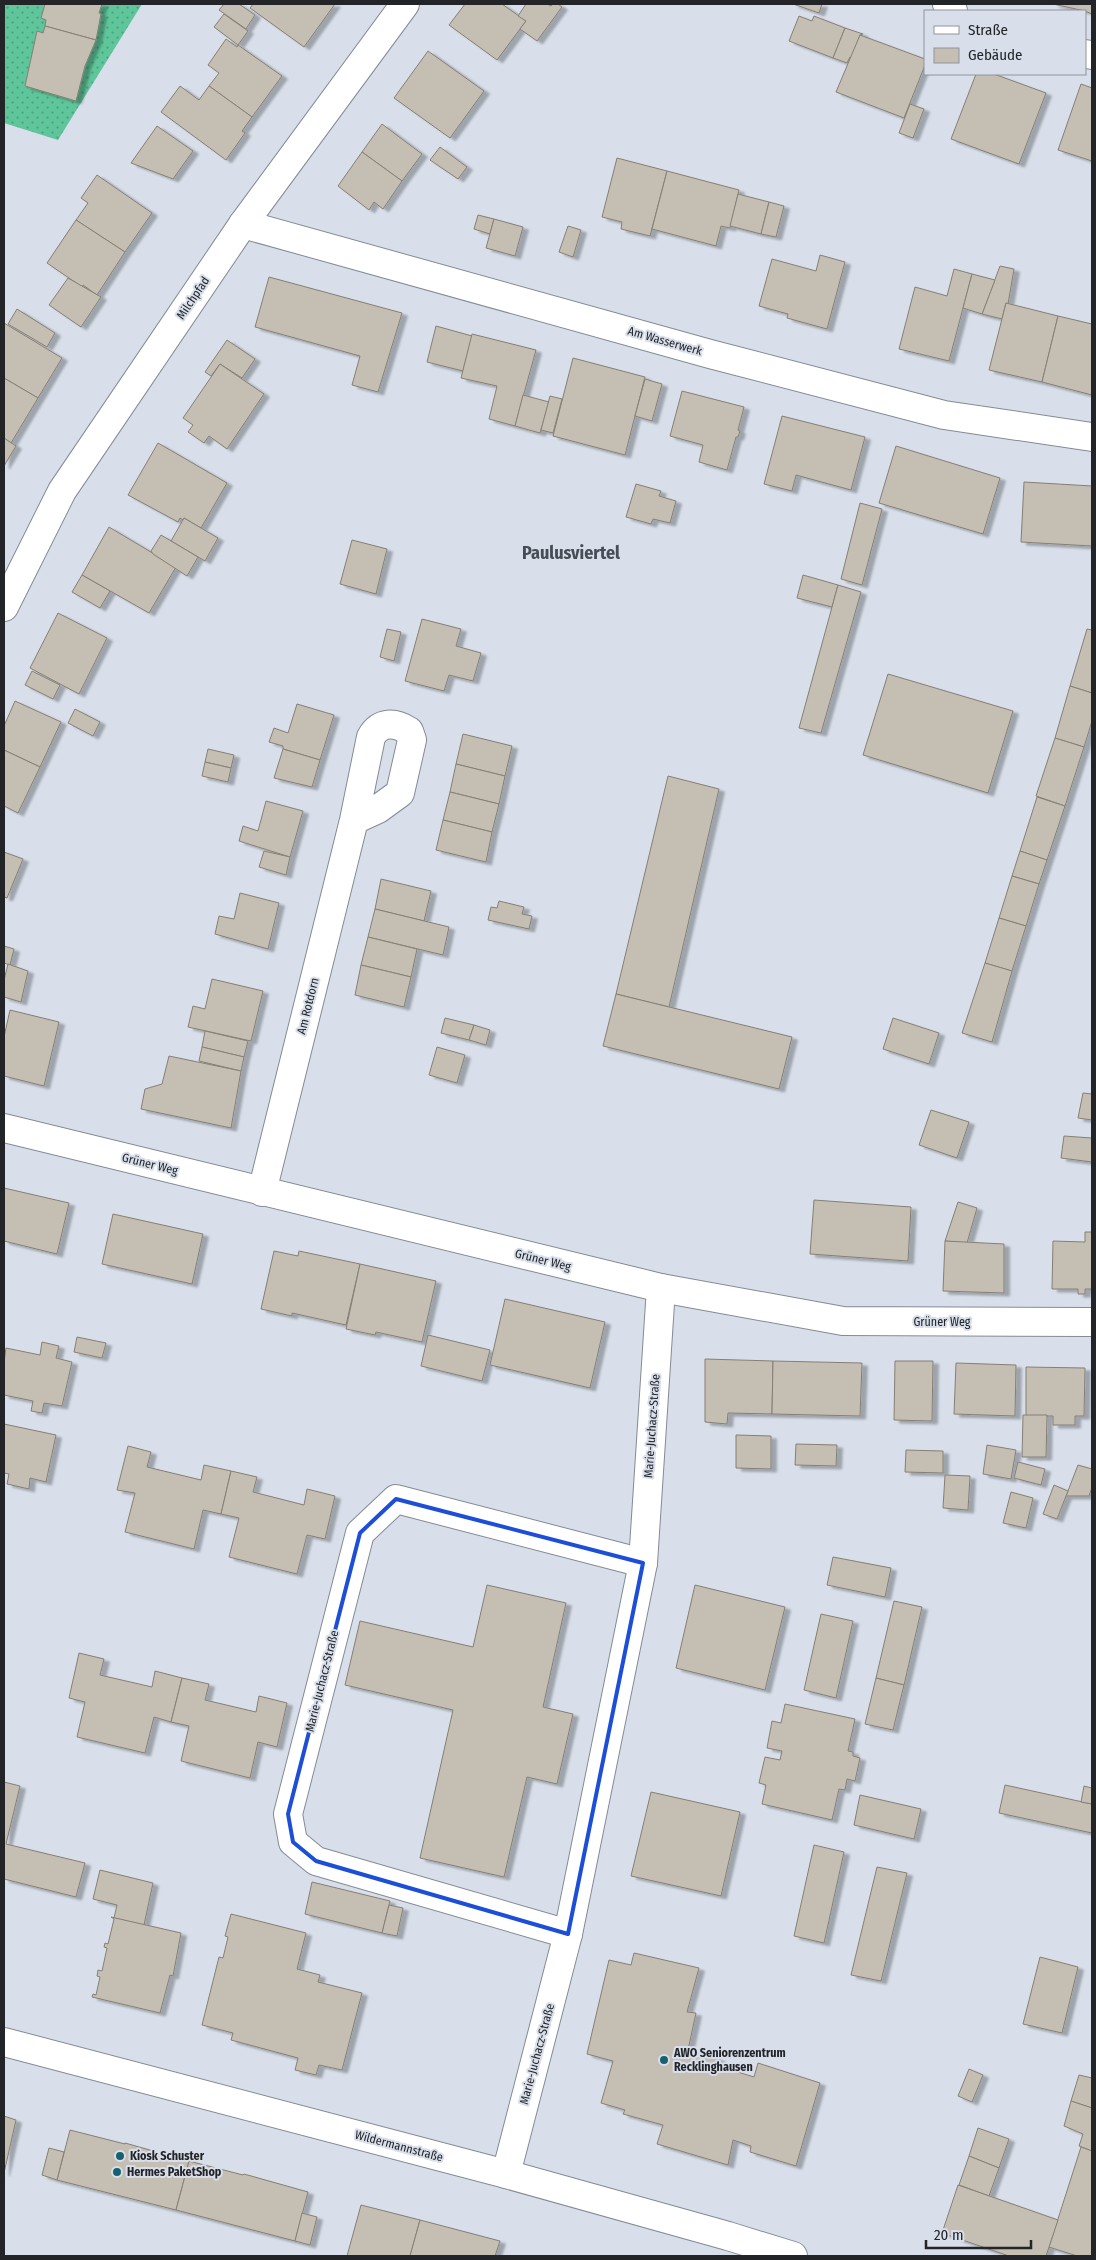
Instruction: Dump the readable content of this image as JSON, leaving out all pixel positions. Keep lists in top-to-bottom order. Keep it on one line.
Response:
{"streets":{"street":["Milchpfad","Am Wasserwerk","Am Rotdorn","Grüner Weg","Marie-Juchacz-Straße","Wildermannstraße"]},"crossings":[["Milchpfad","Am Wasserwerk"],["Am Rotdorn","Grüner Weg"],["Grüner Weg","Marie-Juchacz-Straße"],["Marie-Juchacz-Straße","Wildermannstraße"]],"districts":["Paulusviertel"],"places":["AWO Seniorenzentrum Recklinghausen","Kiosk Schuster","Hermes PaketShop"],"legend":["Straße","Gebäude"],"scale_bar":"20 m"}
